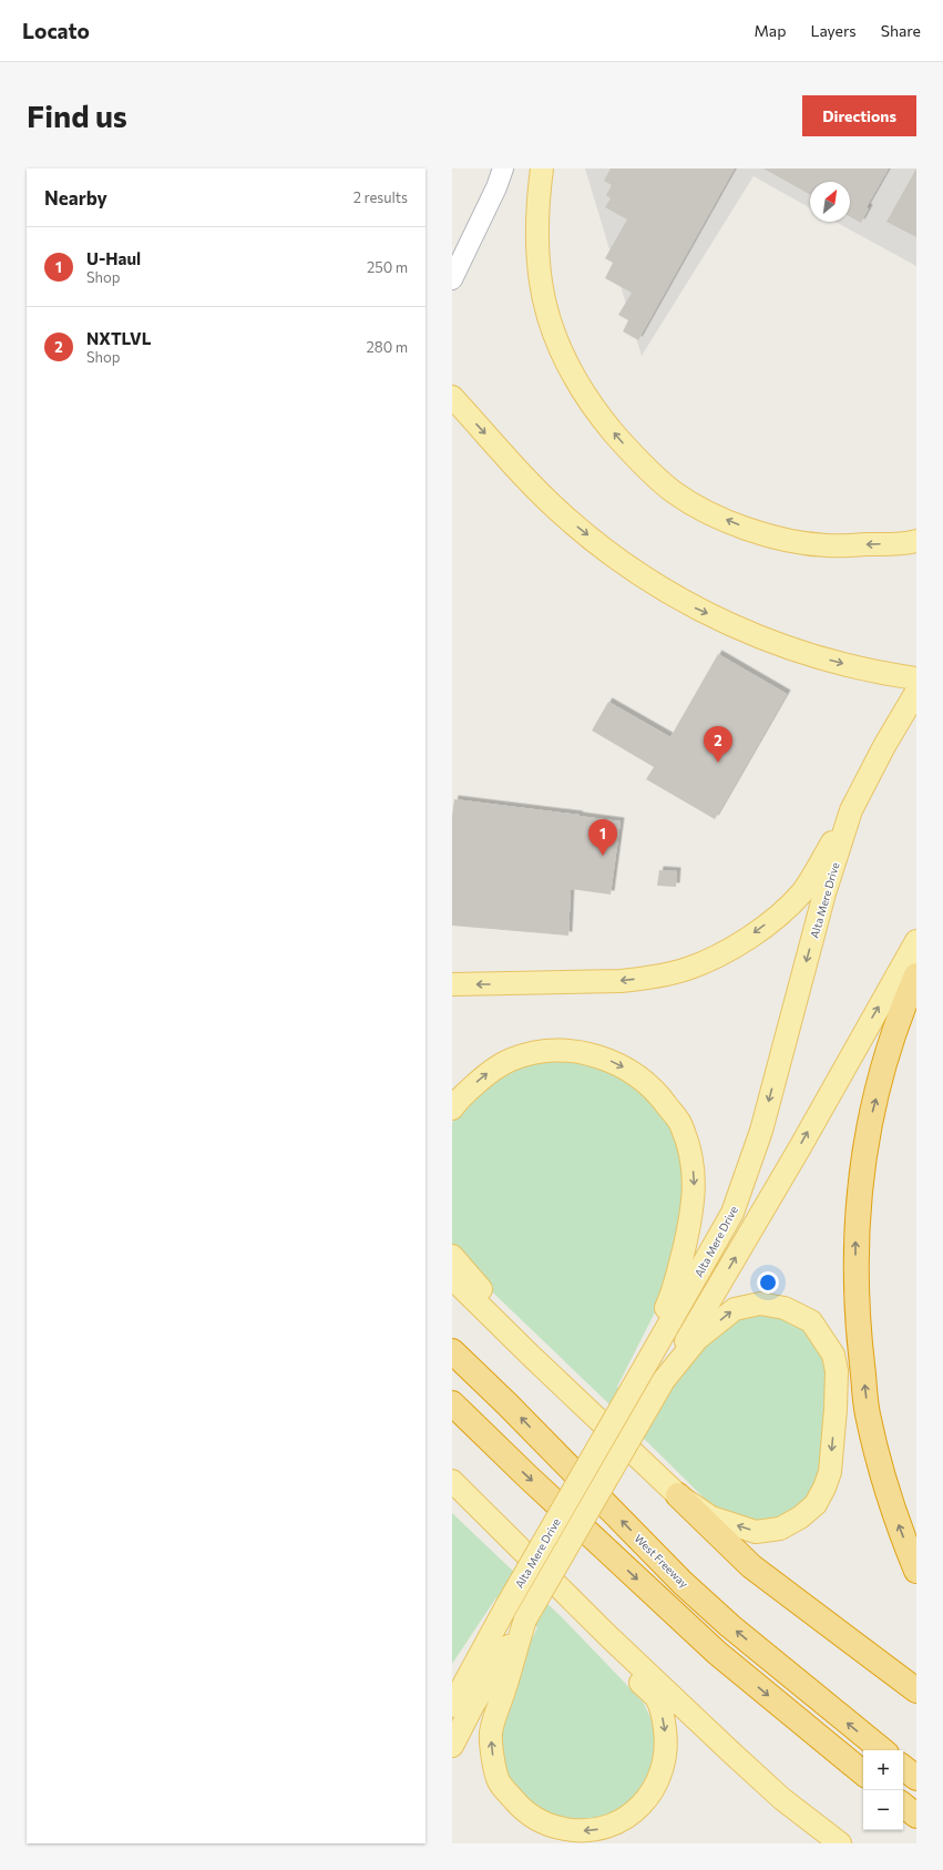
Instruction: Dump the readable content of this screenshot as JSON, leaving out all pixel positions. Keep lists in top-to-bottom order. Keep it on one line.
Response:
{"streets":{"highway":["West Freeway"],"main road":["Alta Mere Drive"]},"north":"top right","page":{"header":"Locato","nav":["Map","Layers","Share"],"buttons":"Directions","title":"Find us","heading":["Nearby","2 results"],"list":[{"mark":"1","name":"U-Haul","note":"Shop","value":"250 m"},{"mark":"2","name":"NXTLVL","note":"Shop","value":"280 m"}],"pins":["2","1"],"map_buttons":["+","−"]}}
